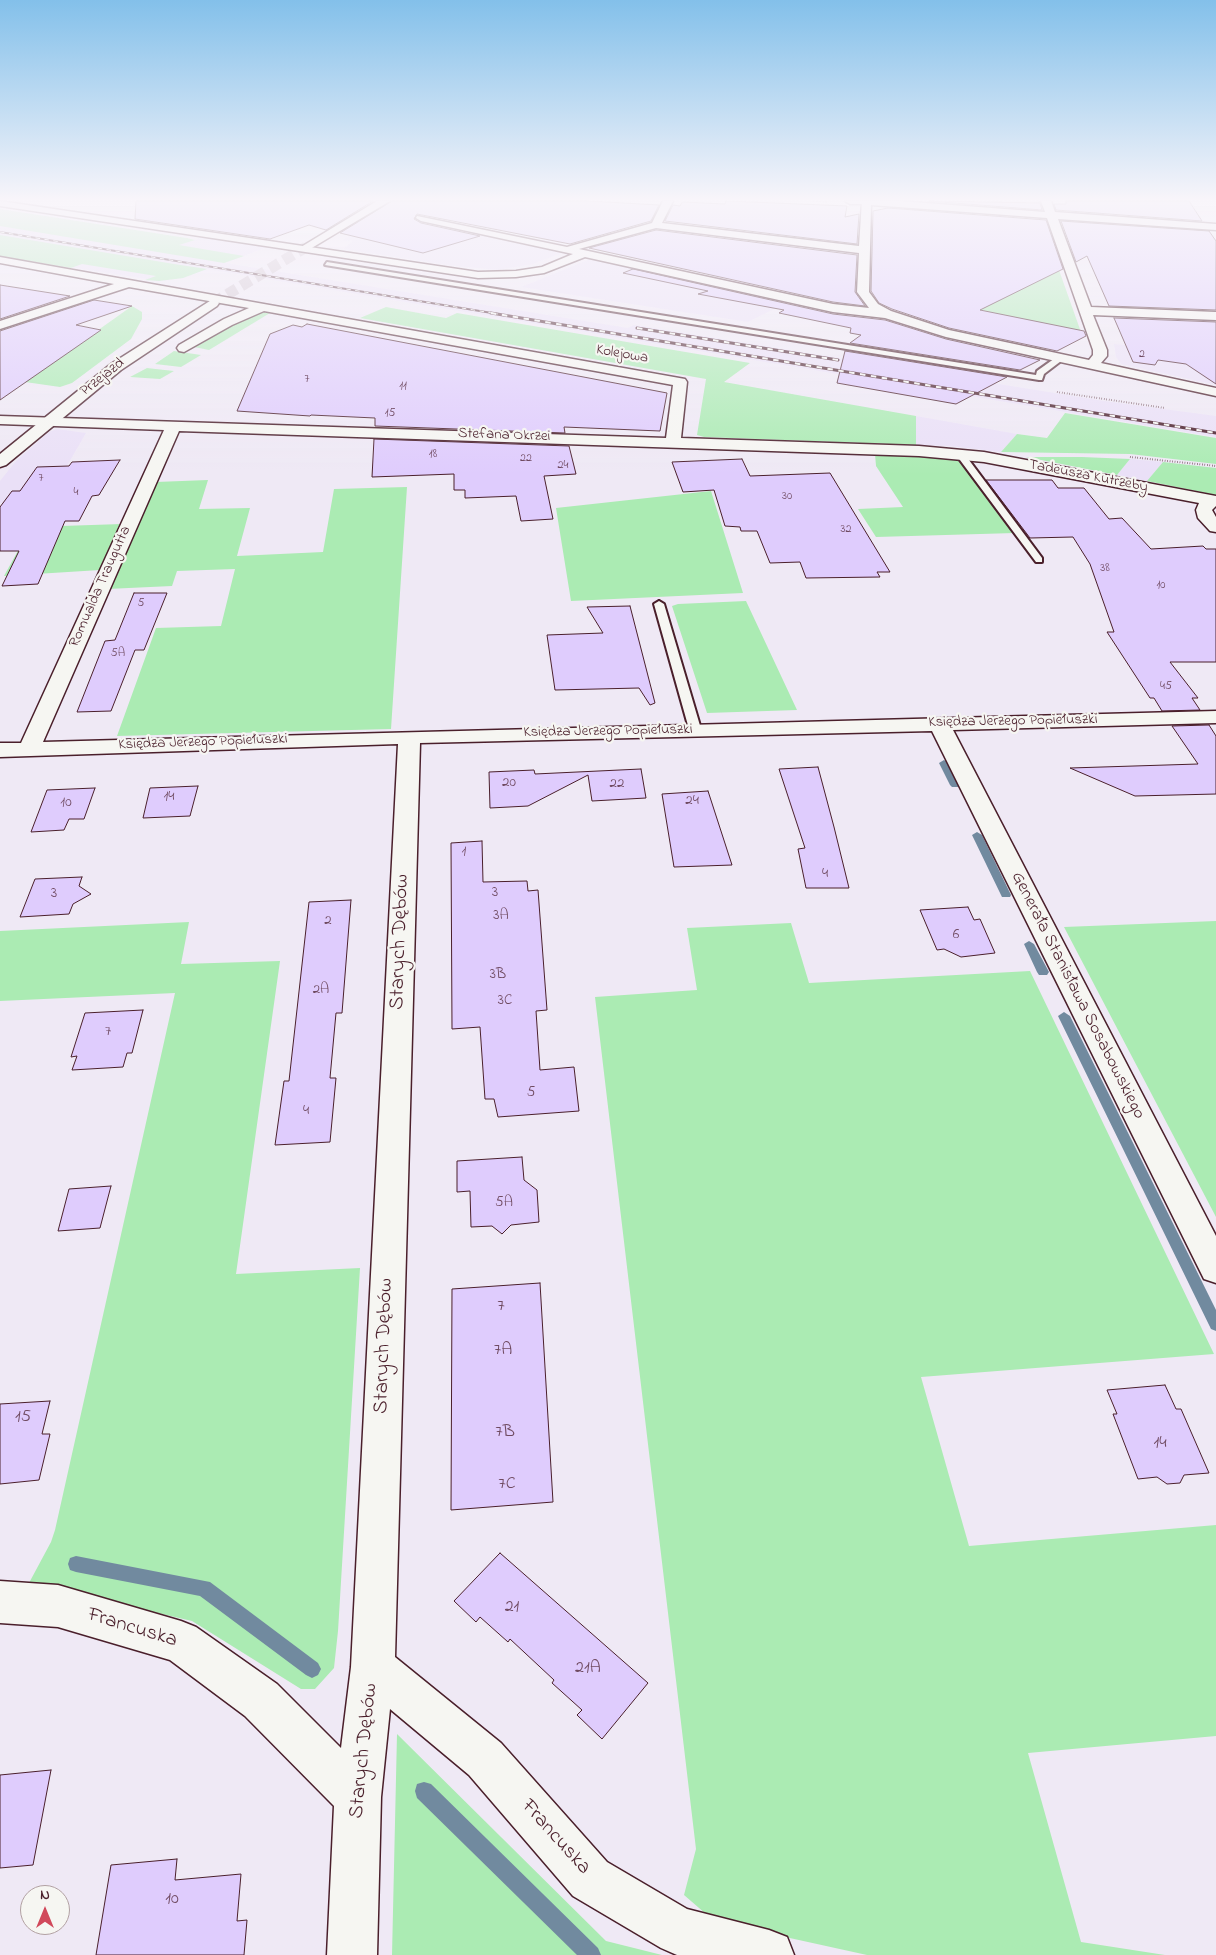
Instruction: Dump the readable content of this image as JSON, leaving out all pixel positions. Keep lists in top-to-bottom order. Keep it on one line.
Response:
{"streets":{"street":["Kolejowa","Przejazd","Stefana Okrzei","Tadeusza Kutrzeby","Romualda Traugutta","Księdza Jerzego Popiełuszki","Starych Dębów","Generała Stanisława Sosabowskiego","Francuska"]},"crossings":[["Kolejowa","Stefana Okrzei"],["Przejazd","Stefana Okrzei"],["Stefana Okrzei","Tadeusza Kutrzeby"],["Stefana Okrzei","Romualda Traugutta"],["Romualda Traugutta","Księdza Jerzego Popiełuszki"],["Księdza Jerzego Popiełuszki","Starych Dębów"],["Księdza Jerzego Popiełuszki","Generała Stanisława Sosabowskiego"],["Starych Dębów","Francuska"]],"house_numbers":["2","7","11","15","18","22","24","7","4","30","32","38","10","5","5A","45","20","22","14","24","10","1","4","3","3","3A","2","6","3B","2A","3C","7","5","4","5A","7","7A","15","7B","14","7C","21","21A","10"],"north":"top"}
